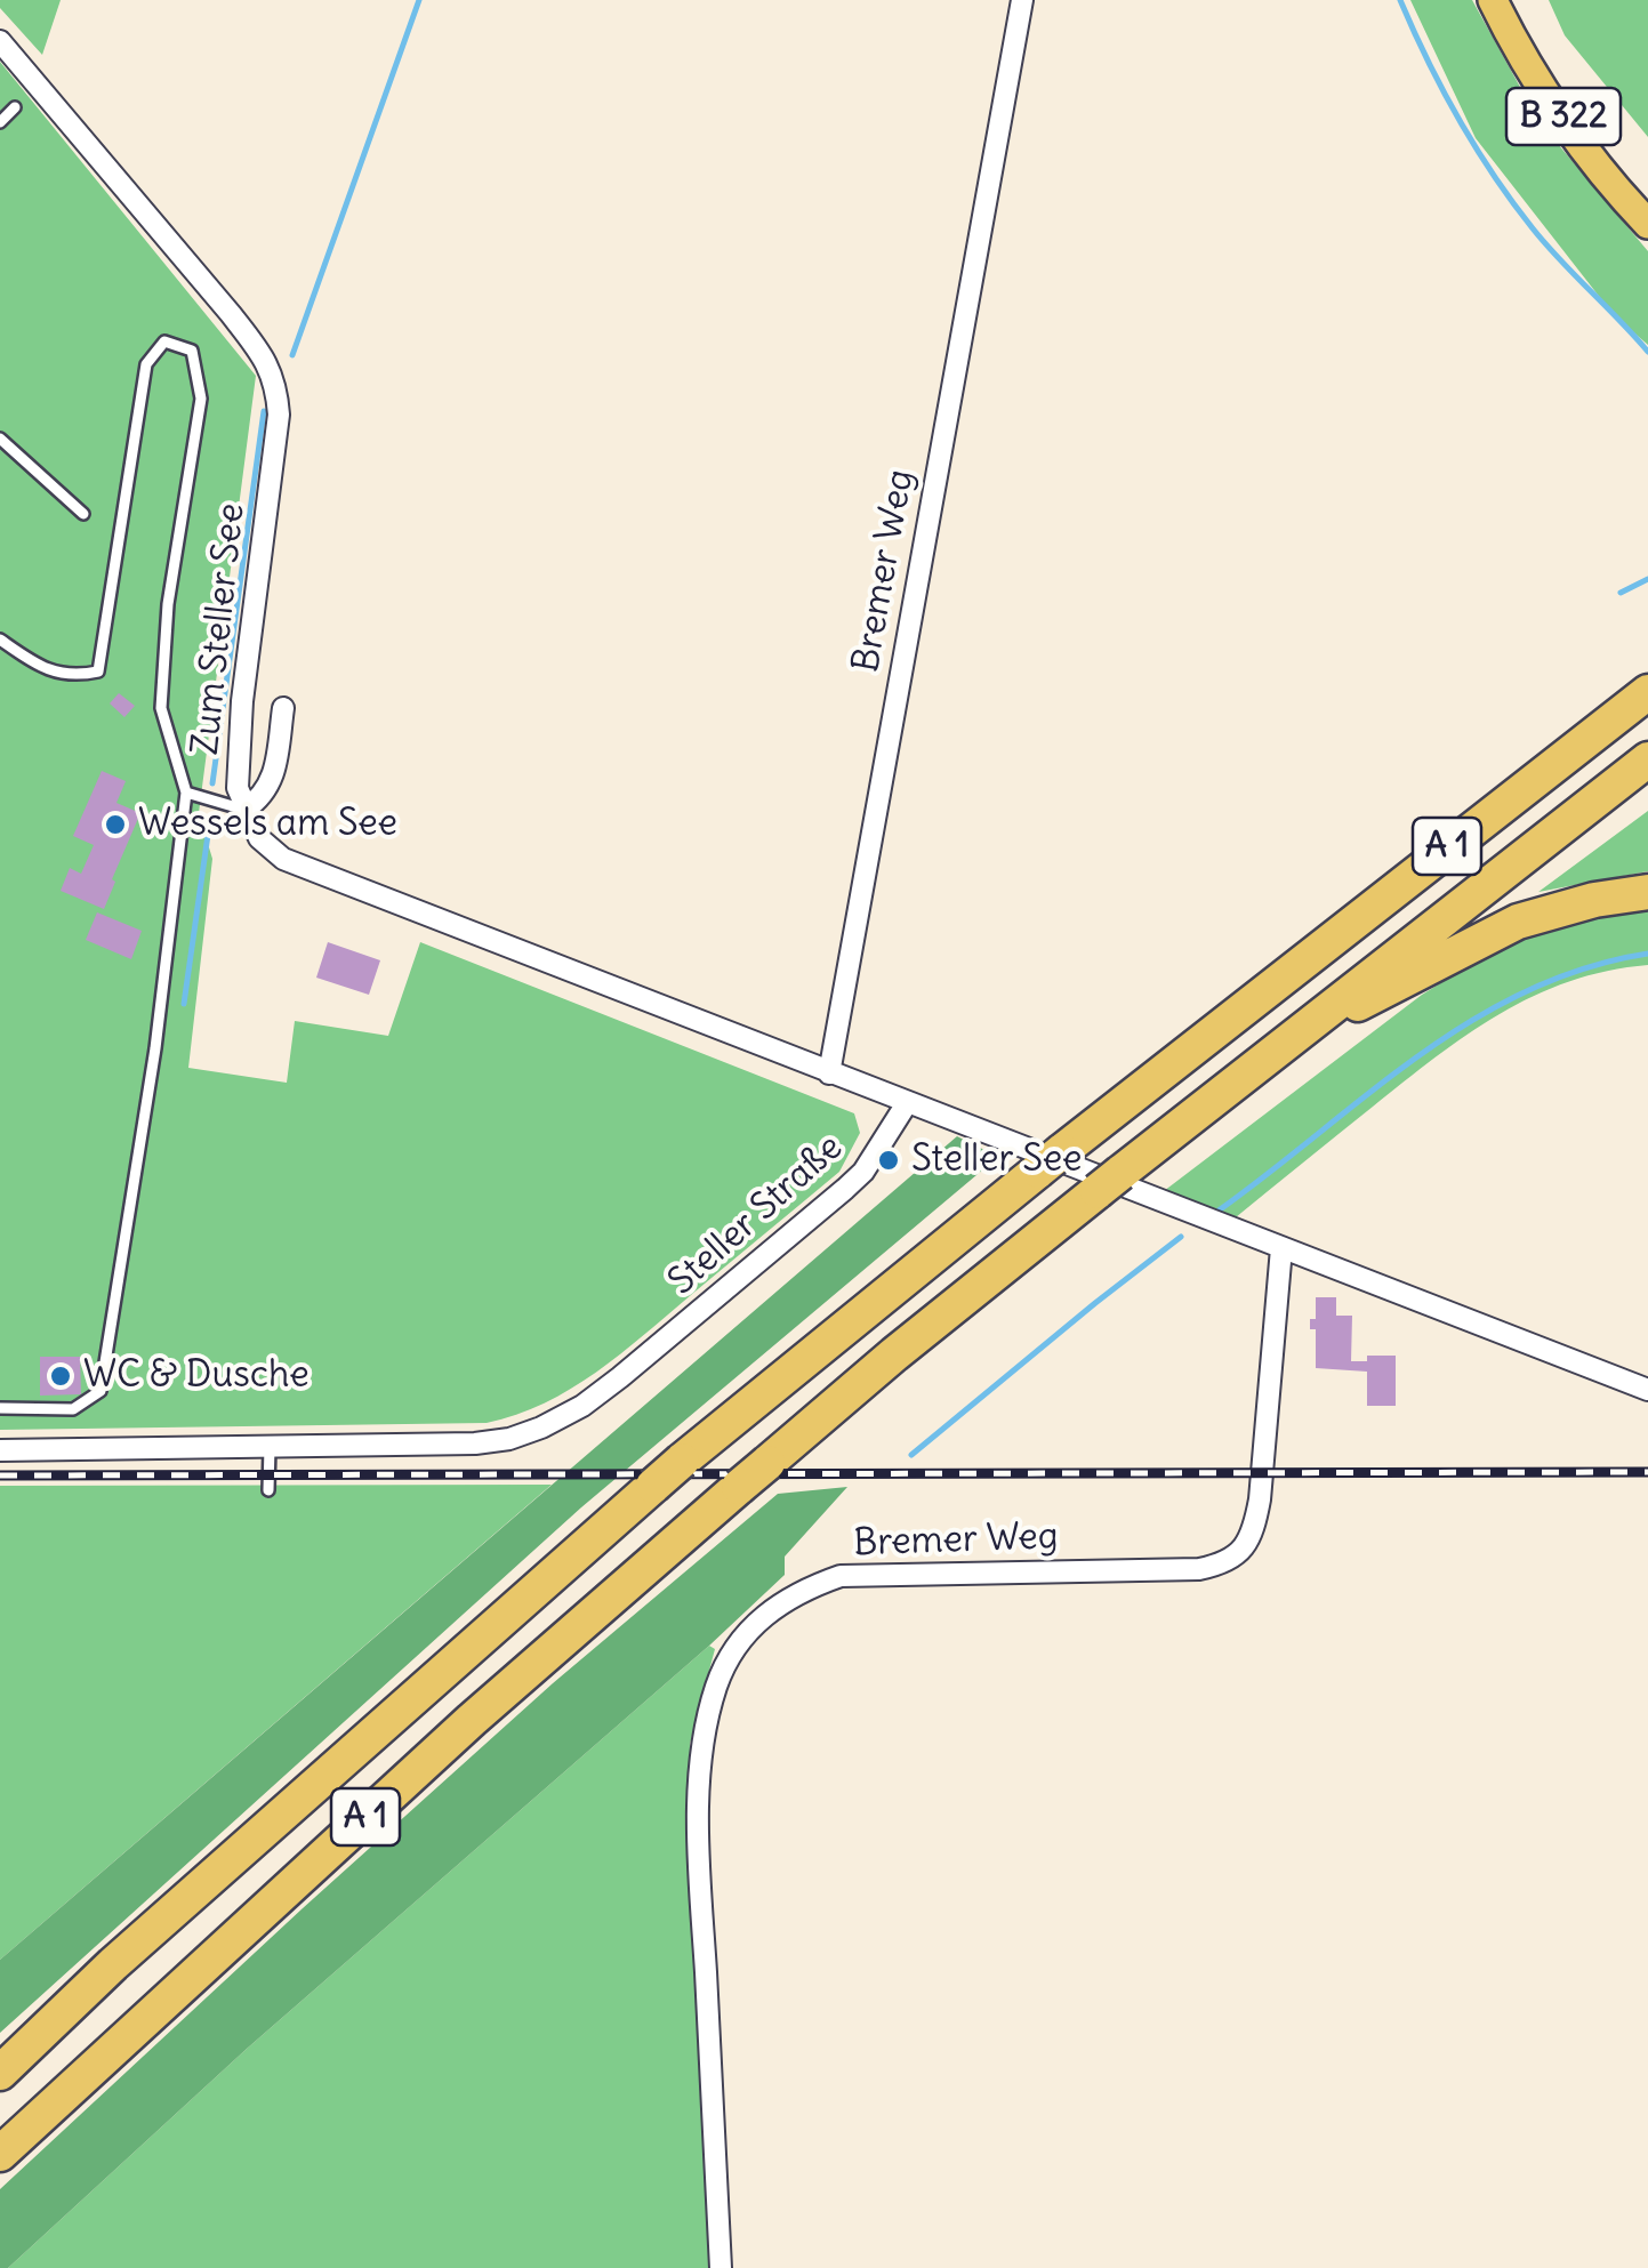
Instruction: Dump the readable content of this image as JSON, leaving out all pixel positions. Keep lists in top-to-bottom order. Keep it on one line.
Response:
{"streets":{"highway":["A 1"],"main road":["B 322"],"street":["Bremer Weg","Zum Steller See","Steller Straße"]},"crossings":[["Bremer Weg","Zum Steller See"]],"places":["Wessels am See","Steller See","WC & Dusche"]}
